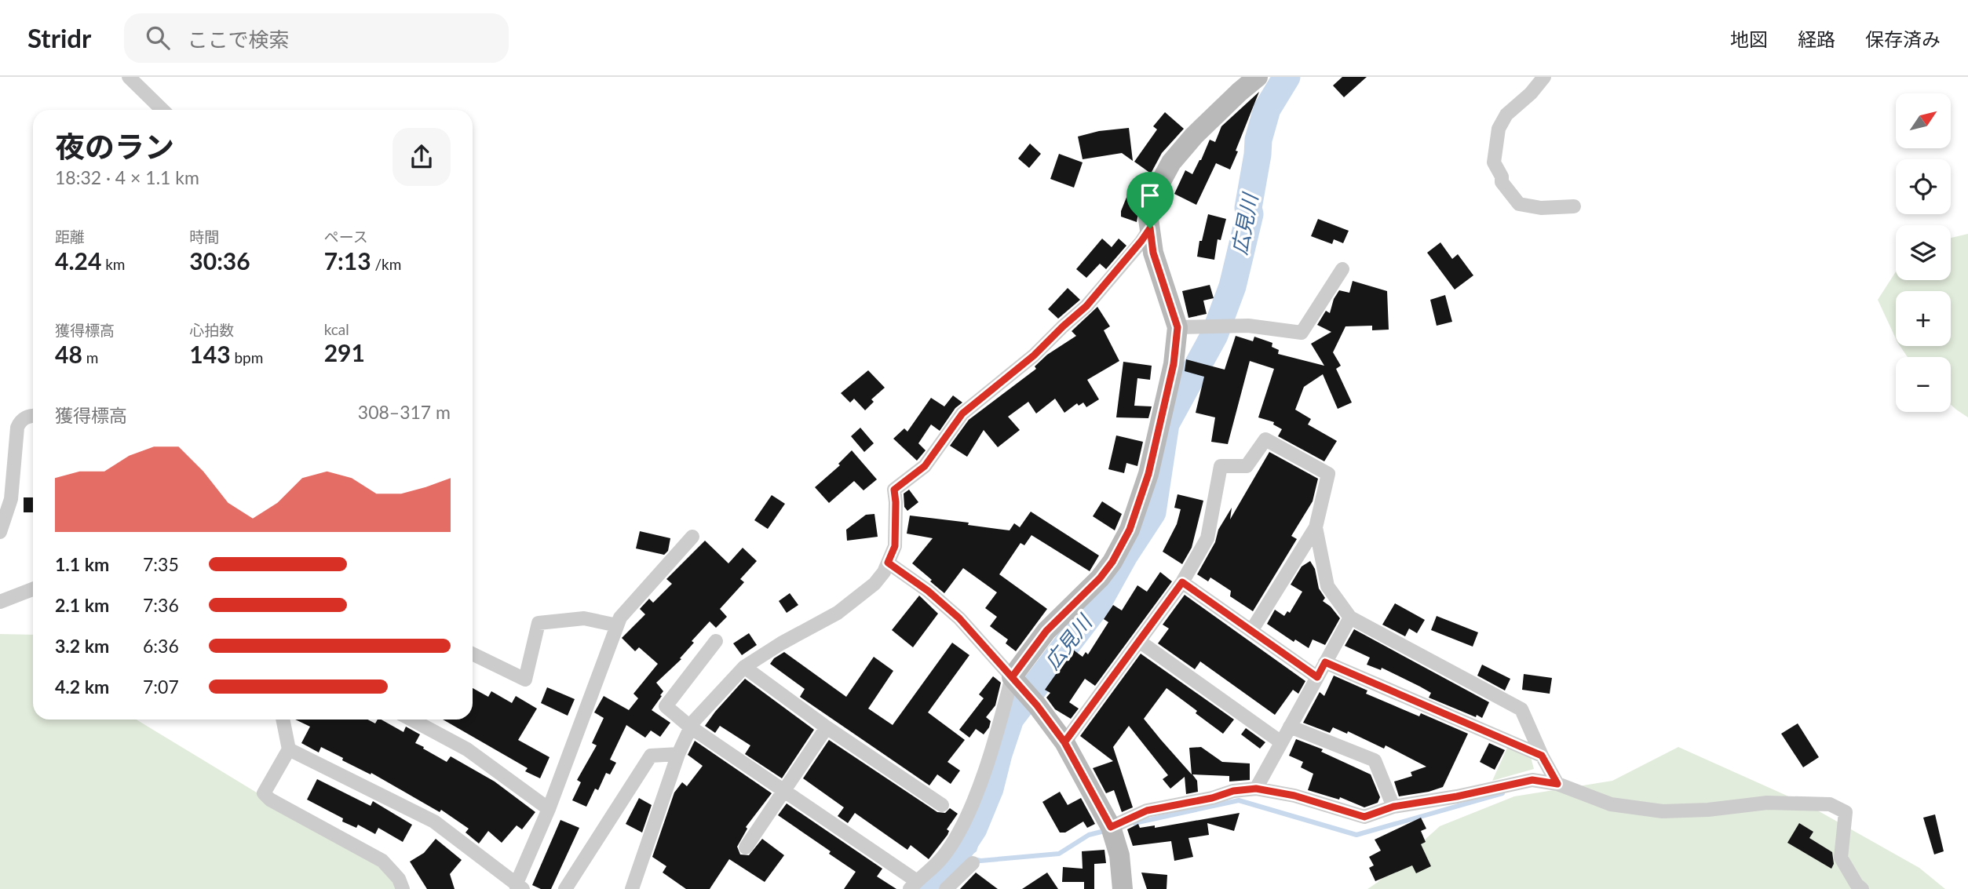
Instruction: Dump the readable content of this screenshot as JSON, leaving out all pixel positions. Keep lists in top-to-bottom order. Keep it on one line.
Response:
{"water":["広見川"],"north":"top right","page":{"header":"Stridr","search":"ここで検索","nav":["地図","経路","保存済み"],"map_buttons":["+","−"],"heading":["夜のラン","18:32 · 4 × 1.1 km"],"stats":[["距離","4.24 km"],["時間","30:36"],["ペース","7:13 /km"],["獲得標高","48 m"],["心拍数","143 bpm"],["kcal","291"]],"chart":["獲得標高","308–317 m"],"list":[{"name":"1.1 km","note":"7:35"},{"name":"2.1 km","note":"7:36"},{"name":"3.2 km","note":"6:36"},{"name":"4.2 km","note":"7:07"}]}}
